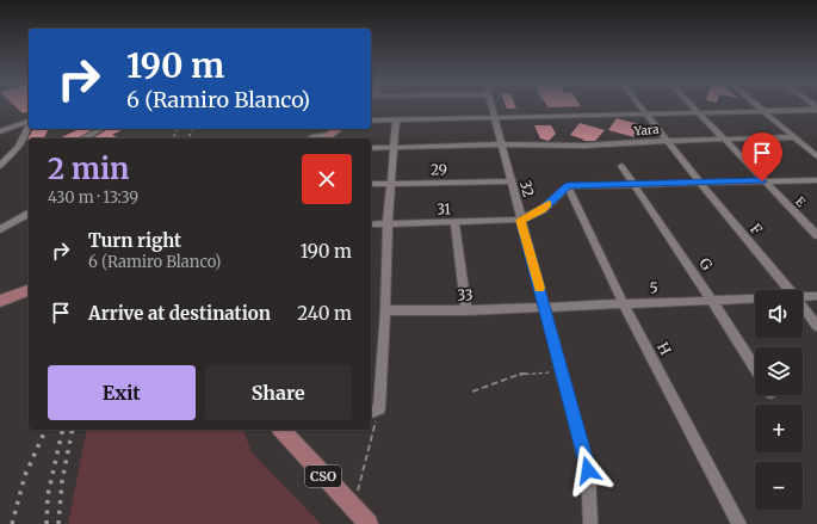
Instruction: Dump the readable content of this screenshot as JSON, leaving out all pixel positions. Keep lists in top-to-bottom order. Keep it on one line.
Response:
{"streets":{"main road":["CSO"],"street":["Yara","29","32","E","31","F","G","5","33","H"]},"crossings":[["Yara","32"],["Yara","E"],["Yara","F"],["29","32"],["32","31"],["32","5"],["32","33"],["G","5"],["5","33"],["5","H"]],"page":{"turn":["190 m","6 (Ramiro Blanco)"],"heading":["2 min","430 m · 13:39"],"list":[{"name":"Turn right","note":"6 (Ramiro Blanco)","value":"190 m"},{"name":"Arrive at destination","value":"240 m"}],"map_buttons":["+","−"],"buttons":["Exit","Share"]}}
